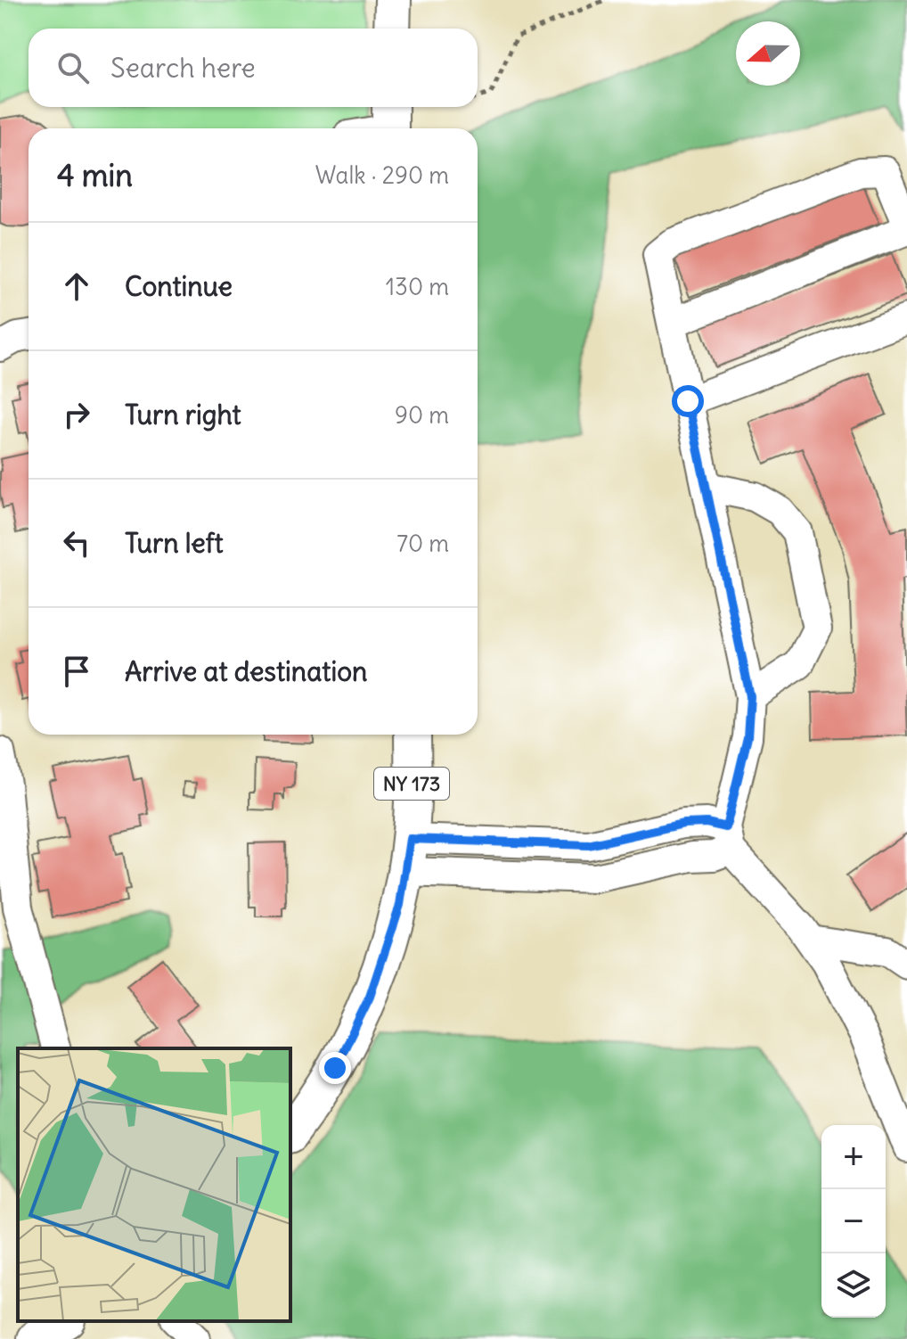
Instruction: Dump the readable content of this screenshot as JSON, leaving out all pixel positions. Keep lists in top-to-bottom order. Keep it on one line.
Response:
{"streets":{"main road":["NY 173"]},"north":"left","page":{"search":"Search here","heading":["4 min","Walk · 290 m"],"list":[["Continue","130 m"],["Turn right","90 m"],["Turn left","70 m"],"Arrive at destination"],"map_buttons":["+","−"]}}
